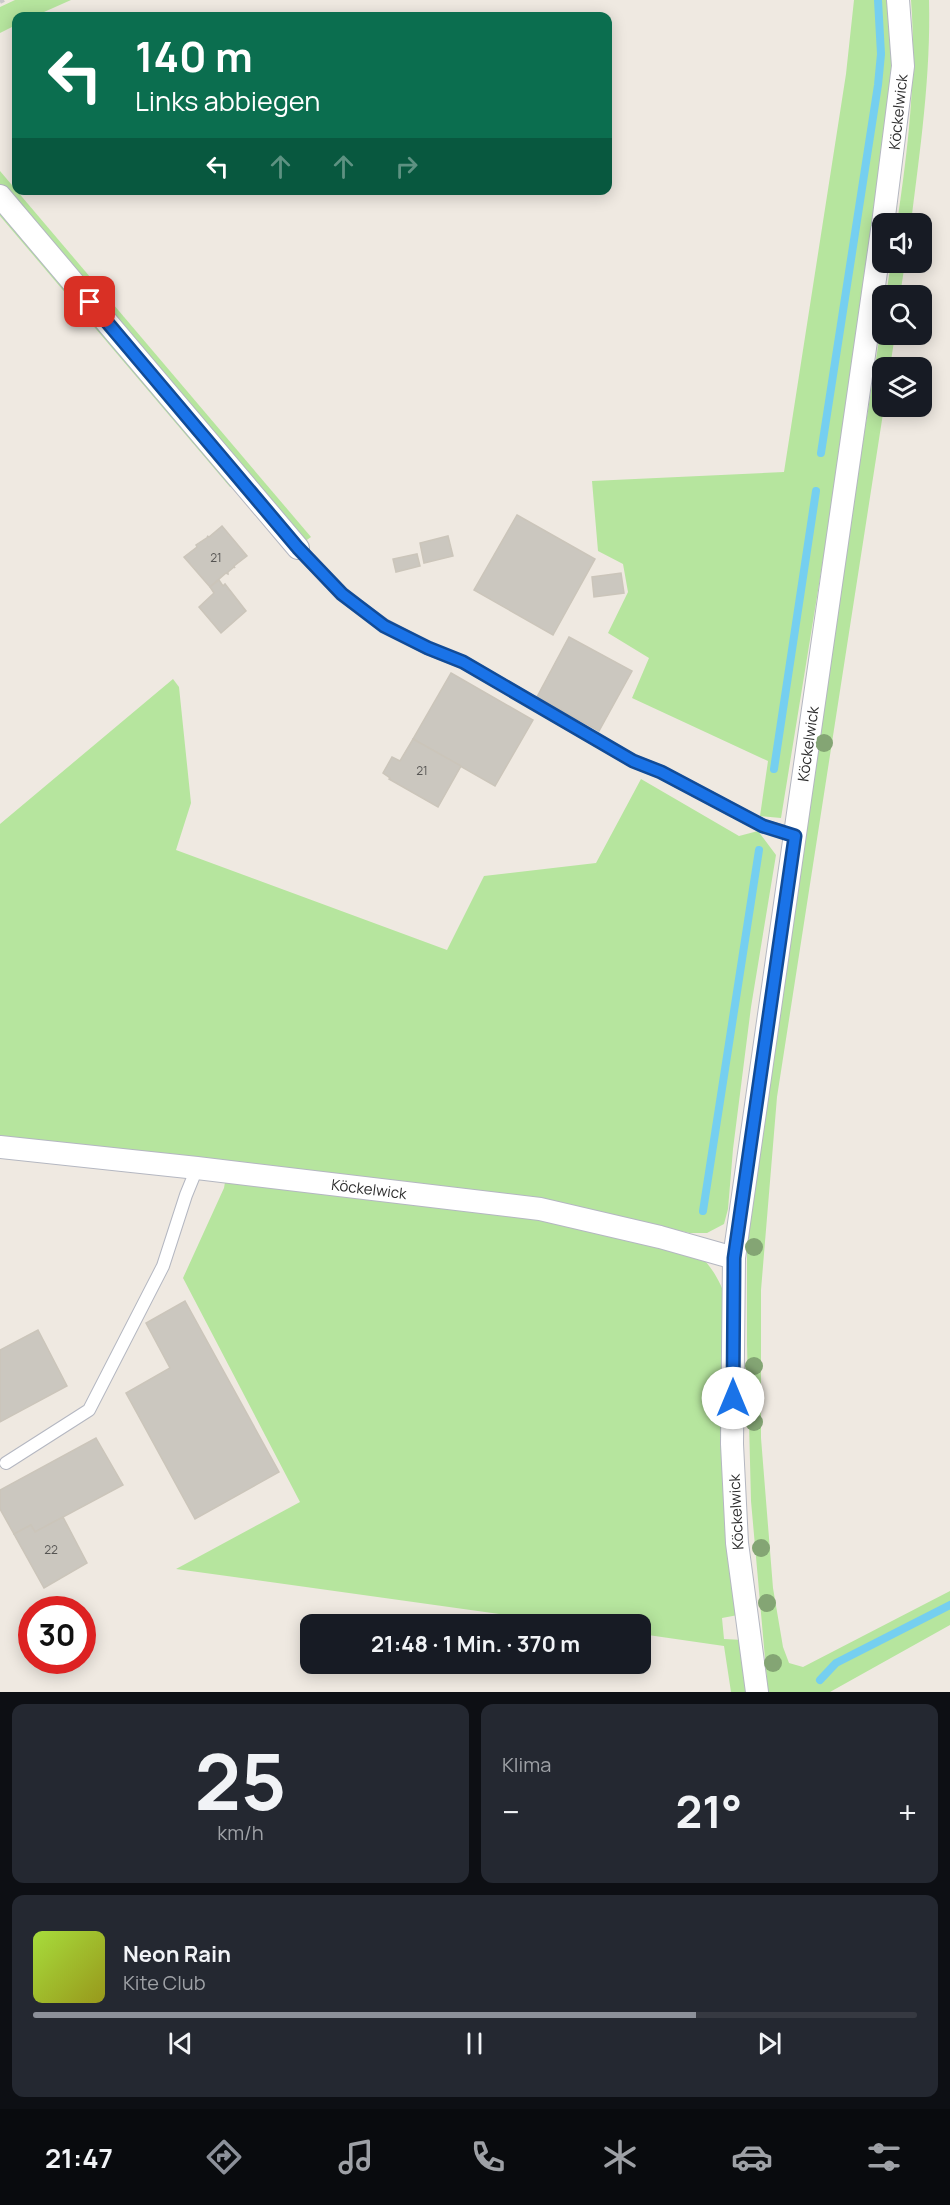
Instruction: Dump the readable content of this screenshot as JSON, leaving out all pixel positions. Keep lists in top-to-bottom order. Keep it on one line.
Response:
{"streets":{"street":["Köckelwick"]},"house_numbers":["21","21","22"],"page":{"turn":["140 m","Links abbiegen"],"limit":"30","trip":"21:48 · 1 Min. · 370 m","tile":[["25","km/h"],"Klima"],"heat":["−","21°","+"],"song":["Neon Rain","Kite Club"],"tabs":"21:47"}}
